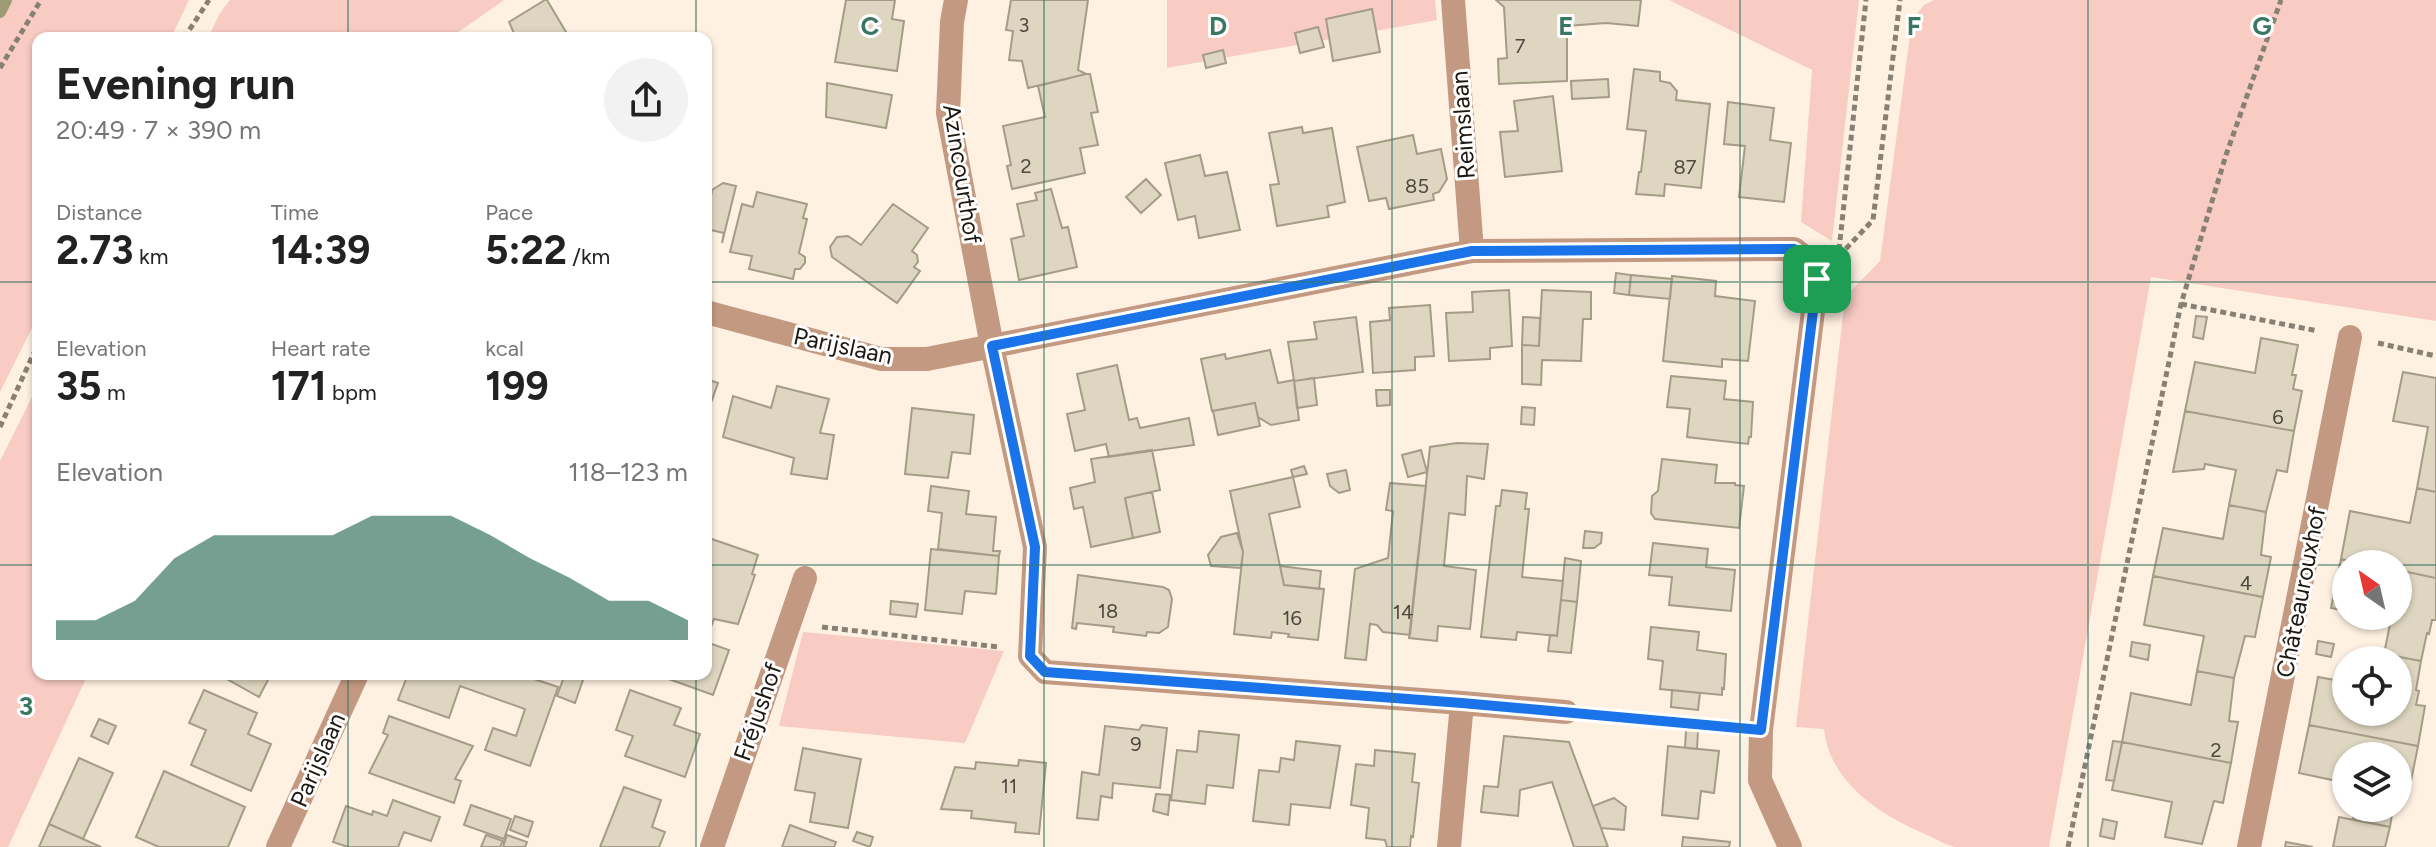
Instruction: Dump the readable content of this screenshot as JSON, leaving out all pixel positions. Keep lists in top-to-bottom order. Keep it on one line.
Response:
{"streets":{"street":["Reimslaan","Azincourthof","Parijslaan","Châteaurouxhof","Fréjushof"]},"crossings":[["Reimslaan","Parijslaan"],["Azincourthof","Parijslaan"]],"house_numbers":["3","7","2","87","85","6","4","18","14","16","9","2","11"],"north":"top left","page":{"heading":["Evening run","20:49 · 7 × 390 m"],"stats":[["Distance","2.73 km"],["Time","14:39"],["Pace","5:22 /km"],["Elevation","35 m"],["Heart rate","171 bpm"],["kcal","199"]],"chart":["Elevation","118–123 m"]},"grid":{"columns":["C","D","E","F","G"],"rows":["3"]}}
